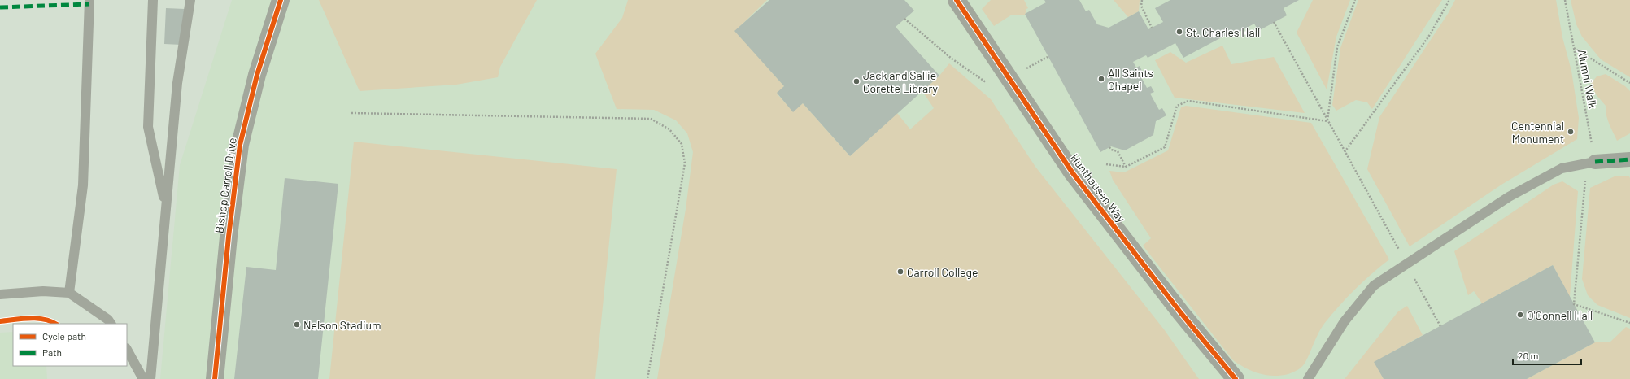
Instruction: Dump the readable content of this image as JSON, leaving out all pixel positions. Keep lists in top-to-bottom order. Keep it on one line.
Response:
{"streets":{"street":["Bishop Carroll Drive","Hunthausen Way"],"path":["Alumni Walk"]},"places":["St. Charles Hall","All Saints Chapel","Jack and Sallie Corette Library","Centennial Monument","Carroll College","O'Connell Hall","Nelson Stadium"],"legend":["Cycle path","Path"],"scale_bar":"20 m"}
